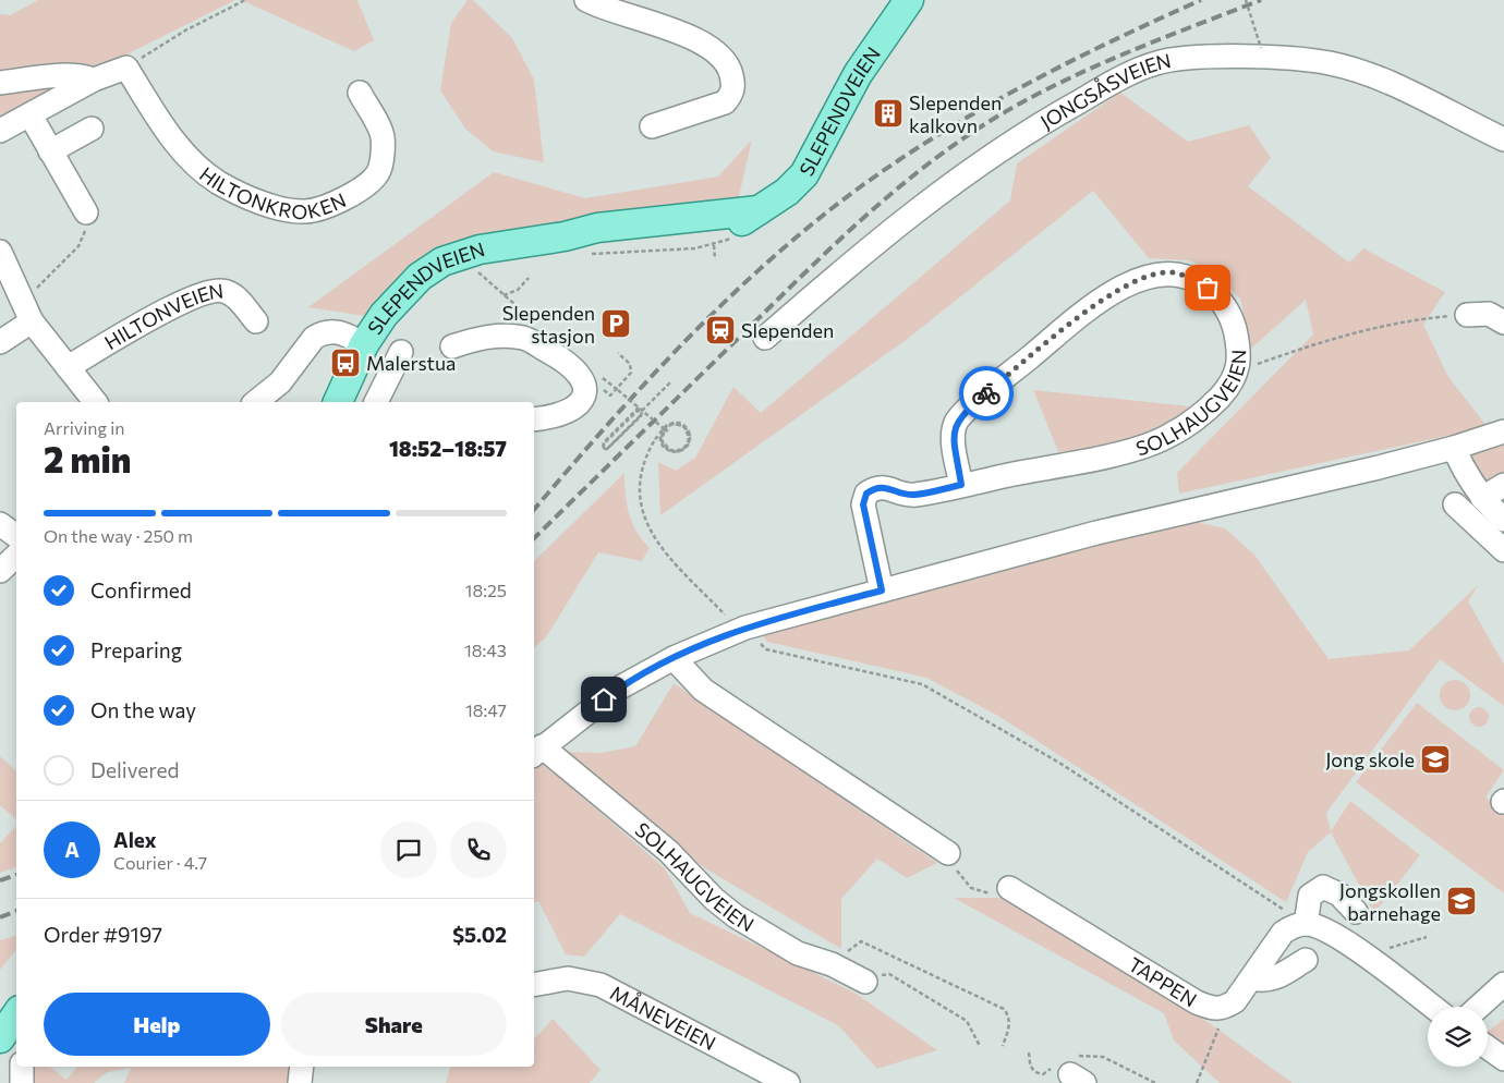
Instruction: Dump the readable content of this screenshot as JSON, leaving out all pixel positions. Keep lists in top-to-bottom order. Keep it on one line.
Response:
{"streets":{"main road":["SLEPENDVEIEN"],"street":["JONGSÅSVEIEN","HILTONKROKEN","HILTONVEIEN","SOLHAUGVEIEN","TAPPEN","MÅNEVEIEN"]},"places":{"building":["Slependen kalkovn"],"parking":["Slependen stasjon"],"station":["Slependen"],"bus stop":["Malerstua"],"school or university":["Jong skole","Jongskollen barnehage"]},"page":{"heading":["2 min","Arriving in","18:52–18:57"],"panel":["Alex","Courier · 4.7","Order #9197","$5.02"],"bar":"On the way · 250 m","list":[["Confirmed","18:25"],["Preparing","18:43"],["On the way","18:47"],"Delivered"],"round":"A","buttons":["Help","Share"]}}
